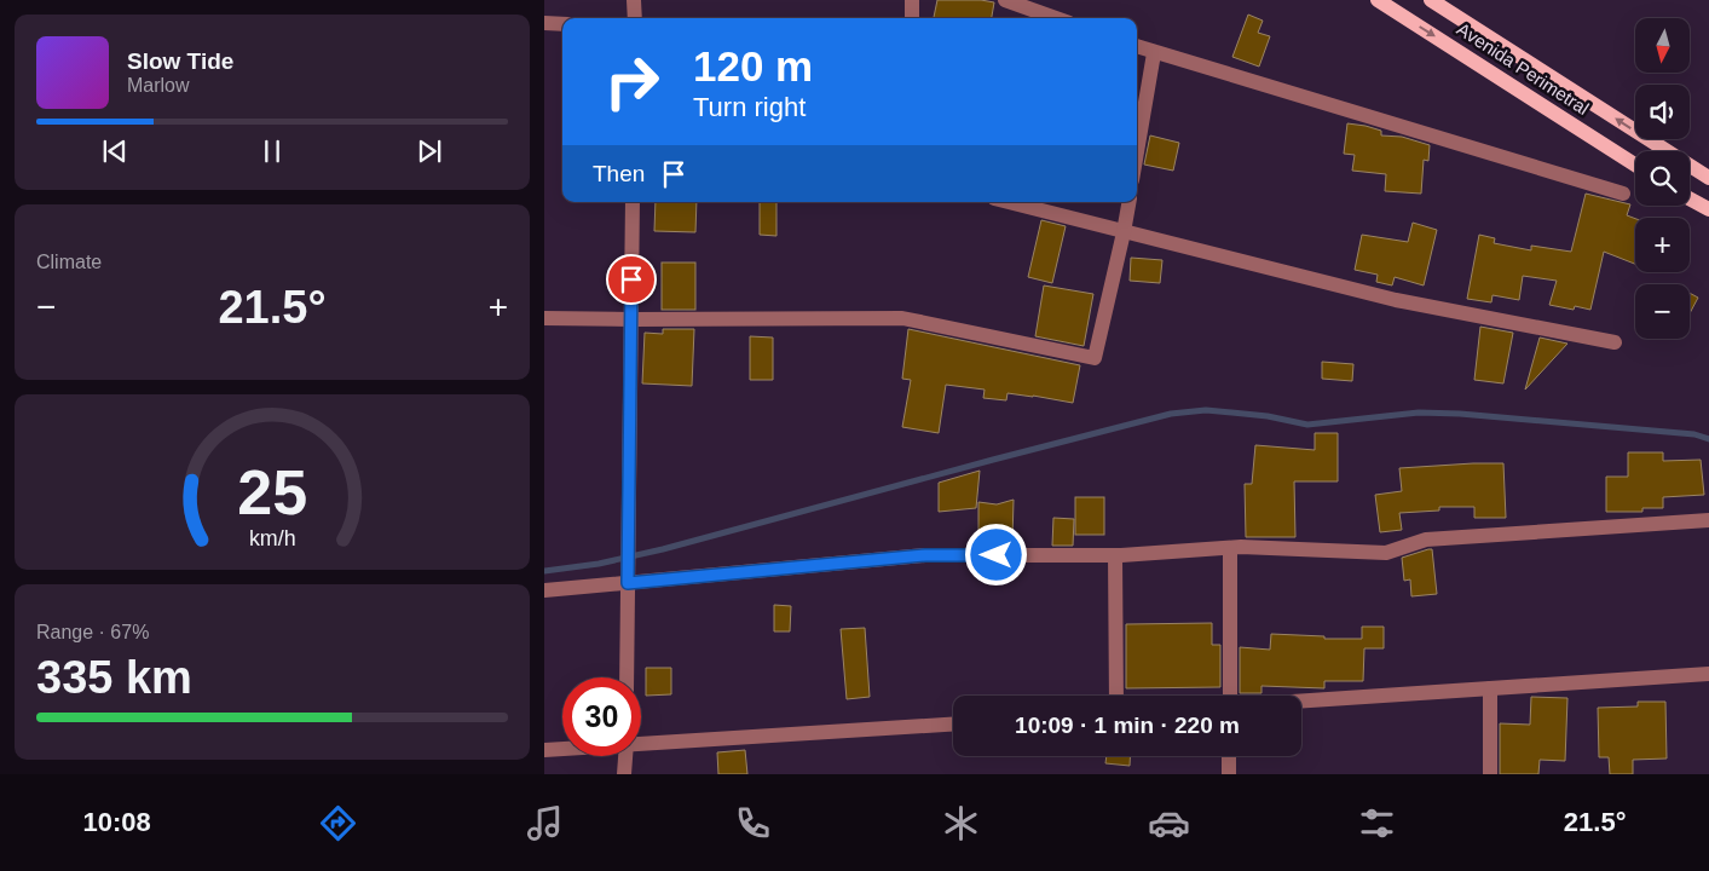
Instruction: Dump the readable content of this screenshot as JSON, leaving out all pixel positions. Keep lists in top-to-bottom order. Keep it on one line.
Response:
{"streets":{"main road":["Avenida Perimetral"]},"north":"bottom","page":{"map_buttons":["+","−"],"turn":["120 m","Turn right"],"song":["Slow Tide","Marlow"],"then":"Then","tile":["Climate",["Range · 67%","335 km"]],"heat":["−","21.5°","+"],"limit":"30","trip":"10:09 · 1 min · 220 m","tabs":["10:08","21.5°"],"gauge":["25","km/h"]}}
